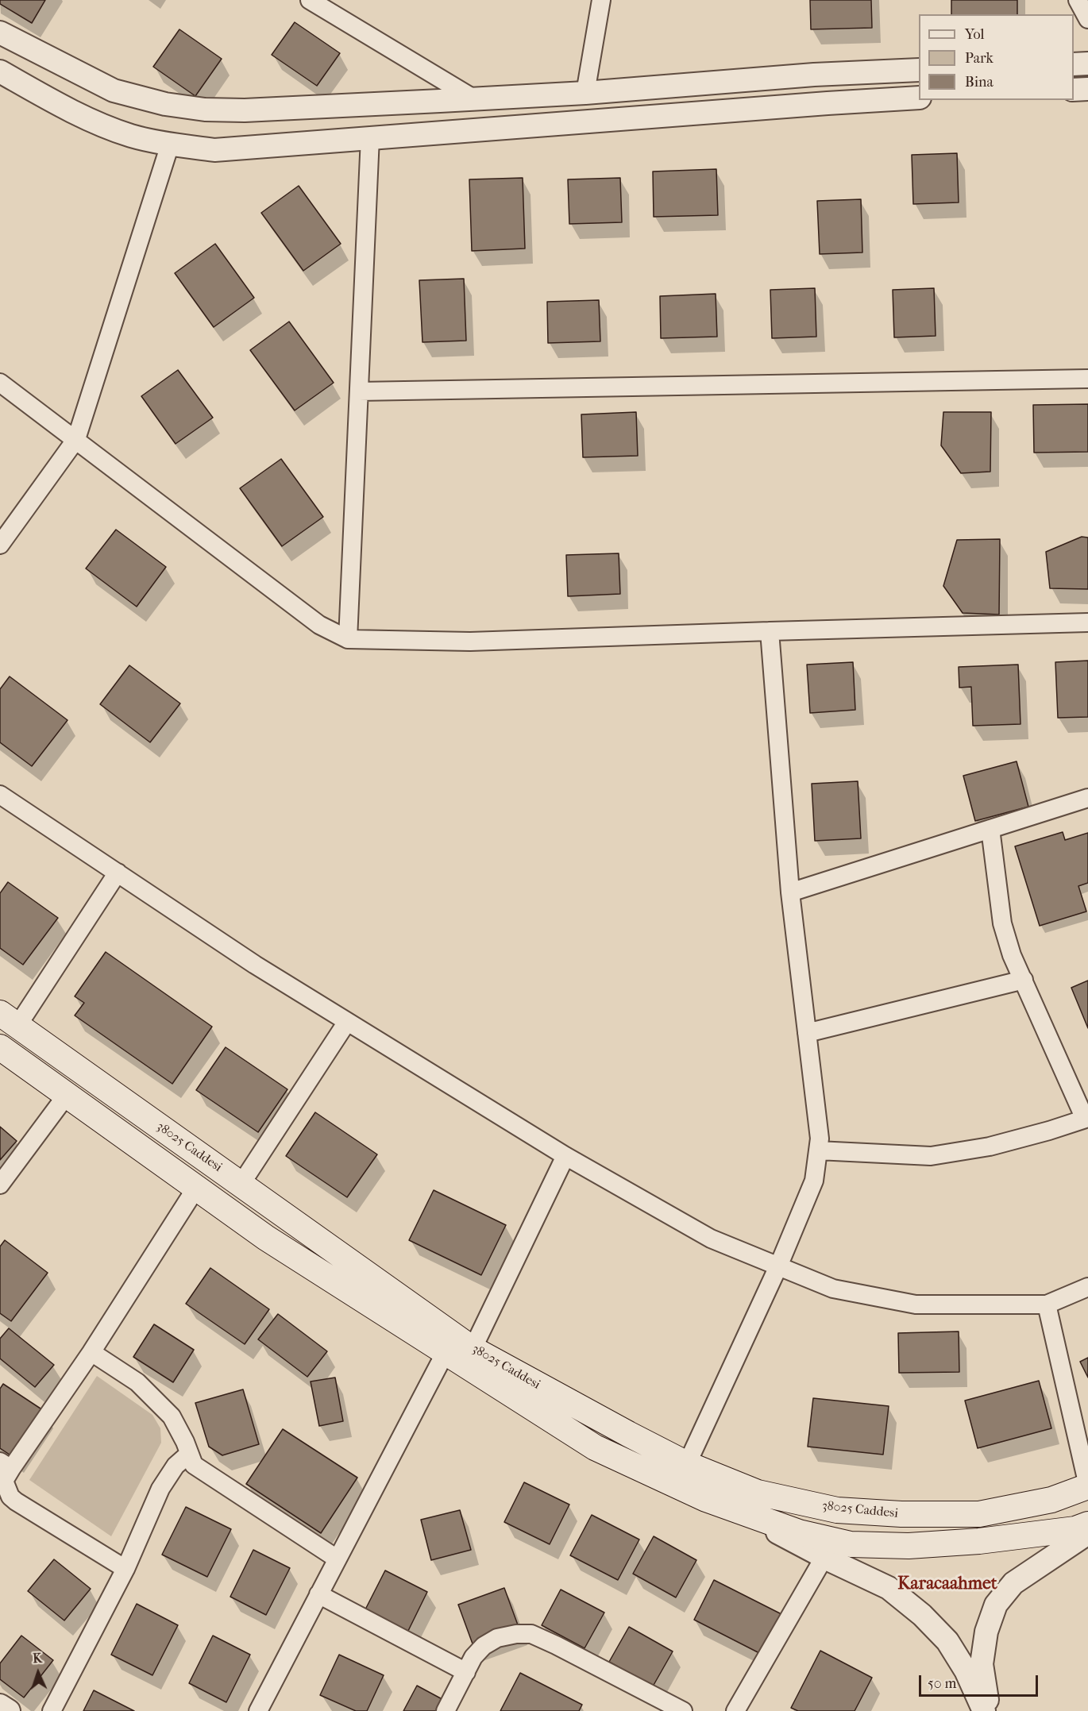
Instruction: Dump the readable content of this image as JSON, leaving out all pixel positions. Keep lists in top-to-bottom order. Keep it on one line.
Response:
{"streets":{"main road":["38025 Caddesi"]},"districts":["Karacaahmet"],"legend":["Yol","Park","Bina"],"scale_bar":"50 m","north":"top"}
